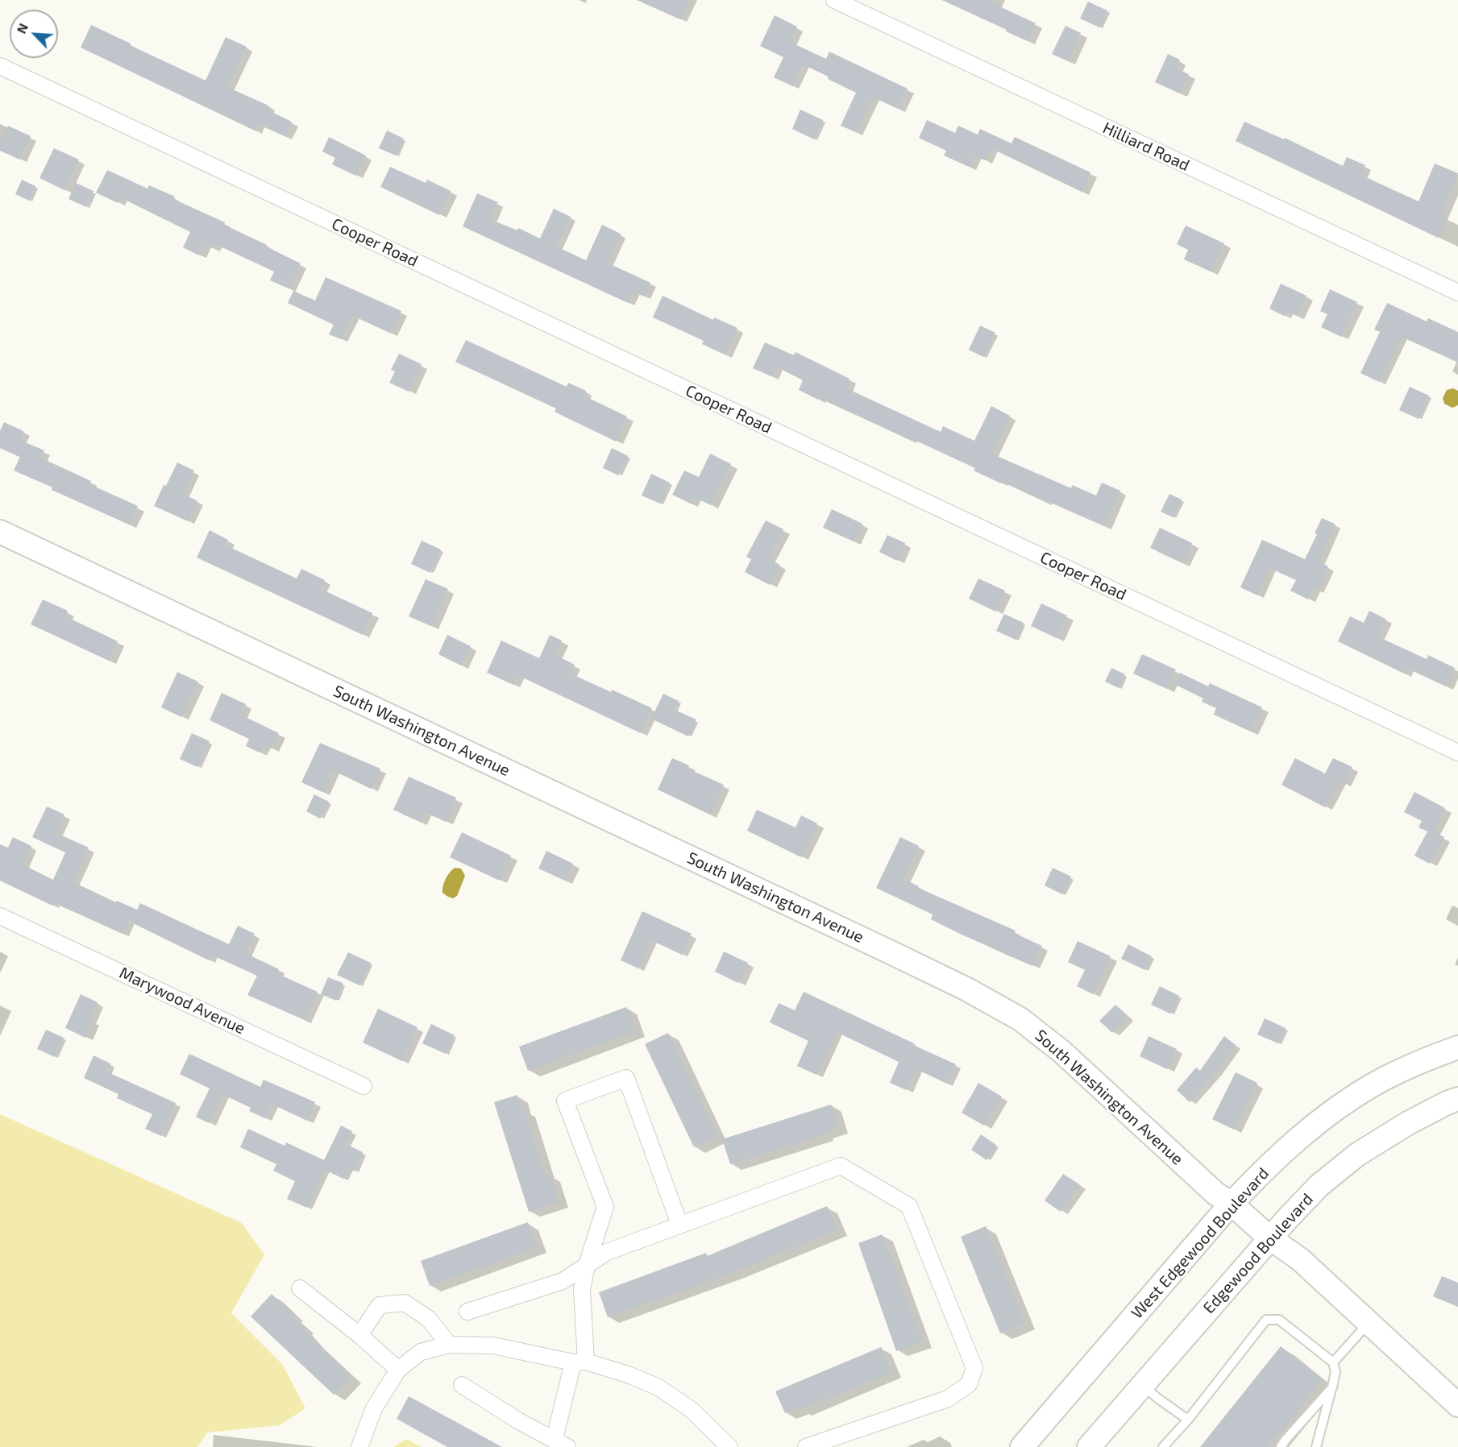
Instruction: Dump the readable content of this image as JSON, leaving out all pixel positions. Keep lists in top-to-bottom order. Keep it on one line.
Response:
{"streets":{"street":["Hilliard Road","Cooper Road","South Washington Avenue","Marywood Avenue","West Edgewood Boulevard","Edgewood Boulevard"]},"crossings":[["South Washington Avenue","West Edgewood Boulevard"],["South Washington Avenue","Edgewood Boulevard"]],"north":"top left"}
